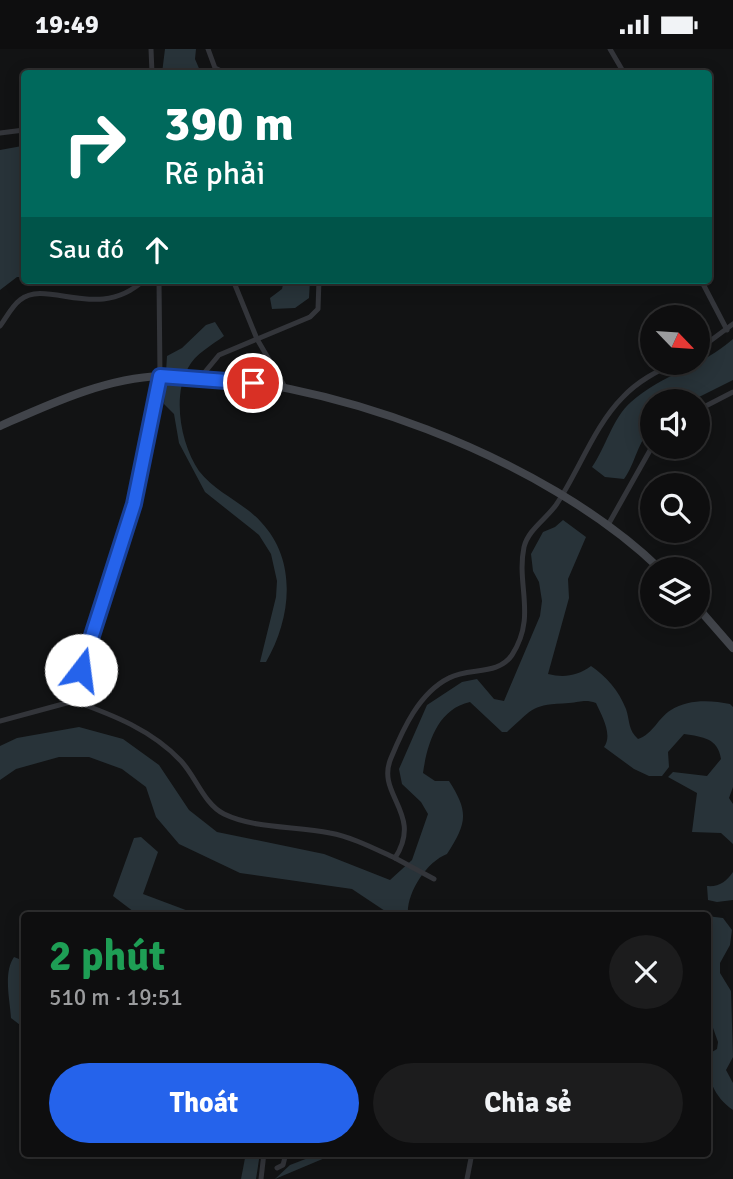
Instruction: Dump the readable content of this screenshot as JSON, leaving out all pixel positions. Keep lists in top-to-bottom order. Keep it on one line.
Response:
{"north":"bottom right","page":{"status":"19:49","turn":["390 m","Rẽ phải"],"then":"Sau đó","heading":["2 phút","510 m · 19:51"],"buttons":["Thoát","Chia sẻ"]}}
